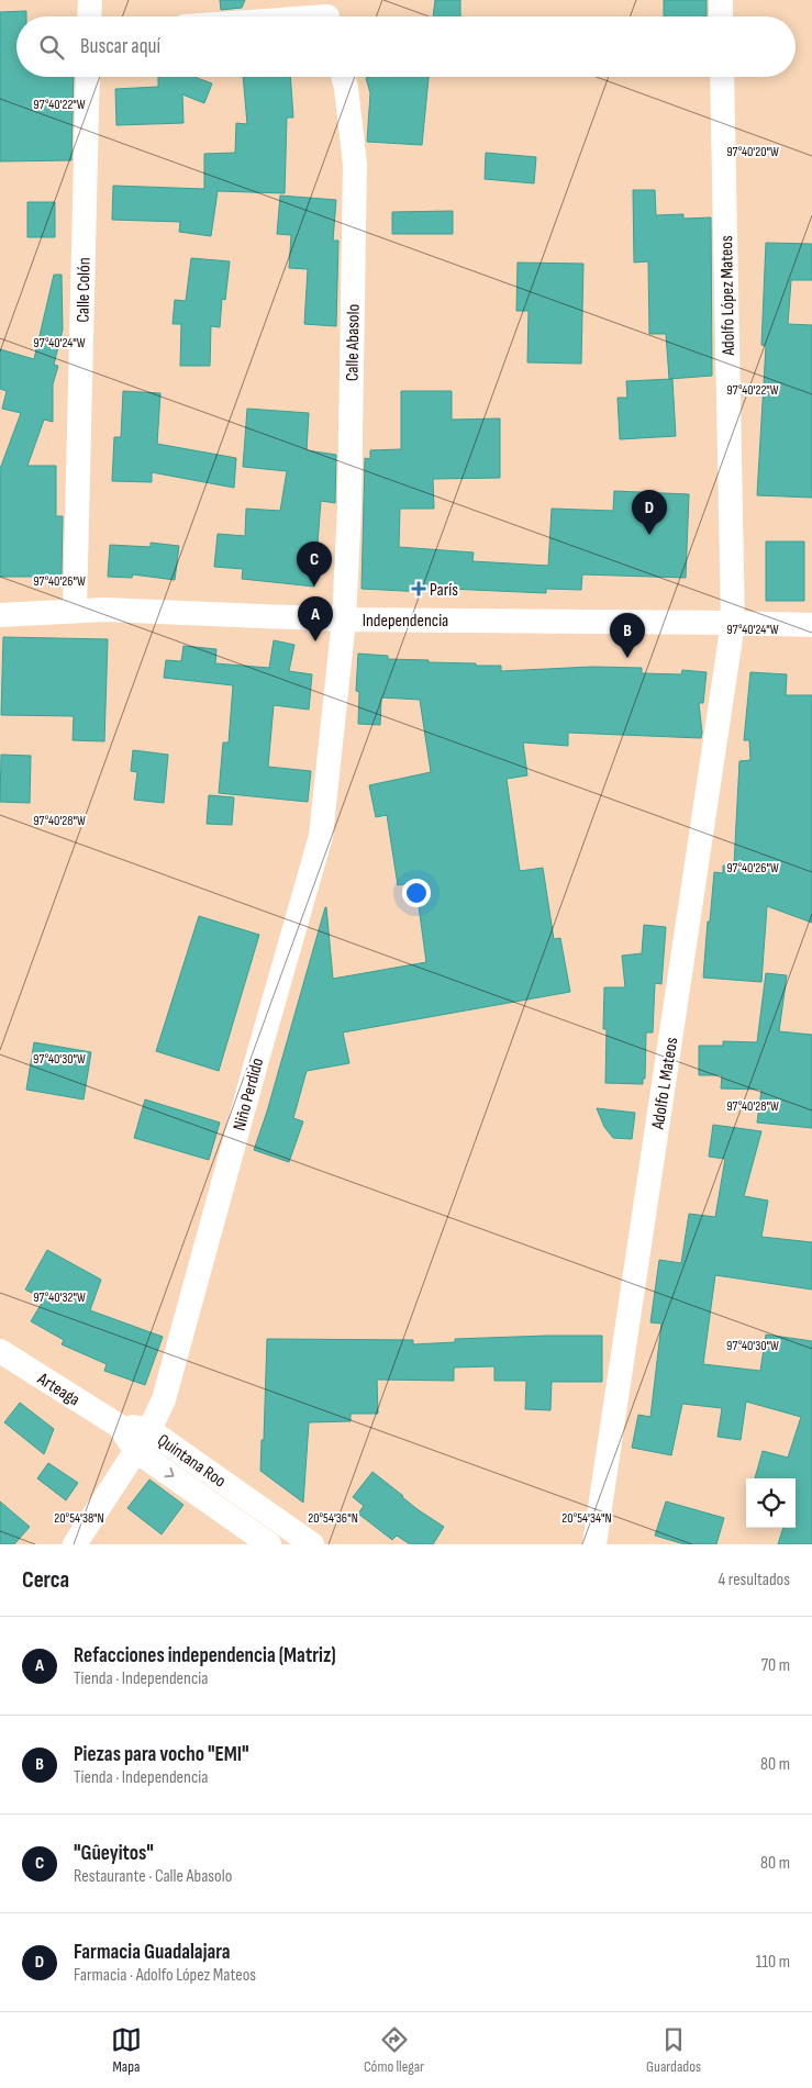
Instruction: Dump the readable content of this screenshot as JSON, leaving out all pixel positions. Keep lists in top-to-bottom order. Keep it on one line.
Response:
{"streets":{"street":["Calle Colón","Adolfo López Mateos","Calle Abasolo","Independencia","Adolfo L Mateos","Niño Perdido","Arteaga","Quintana Roo"]},"crossings":[["Calle Colón","Independencia"],["Adolfo López Mateos","Independencia"],["Adolfo López Mateos","Adolfo L Mateos"],["Calle Abasolo","Independencia"],["Calle Abasolo","Niño Perdido"],["Independencia","Adolfo L Mateos"],["Independencia","Niño Perdido"],["Niño Perdido","Quintana Roo"],["Arteaga","Quintana Roo"]],"places":{"health":["París"]},"page":{"search":"Buscar aquí","pins":["D","C","A","B"],"heading":["Cerca","4 resultados"],"list":[{"mark":"A","name":"Refacciones independencia (Matriz)","note":"Tienda · Independencia","value":"70 m"},{"mark":"B","name":"Piezas para vocho \"EMI\"","note":"Tienda · Independencia","value":"80 m"},{"mark":"C","name":"\"Gûeyitos\"","note":"Restaurante · Calle Abasolo","value":"80 m"},{"mark":"D","name":"Farmacia Guadalajara","note":"Farmacia · Adolfo López Mateos","value":"110 m"}],"nav":["Mapa","Cómo llegar","Guardados"]},"coordinates":["97°40'22\"W","97°40'20\"W","97°40'24\"W","97°40'26\"W","97°40'28\"W","97°40'30\"W","97°40'32\"W","20°54'38\"N","20°54'36\"N","20°54'34\"N"]}
